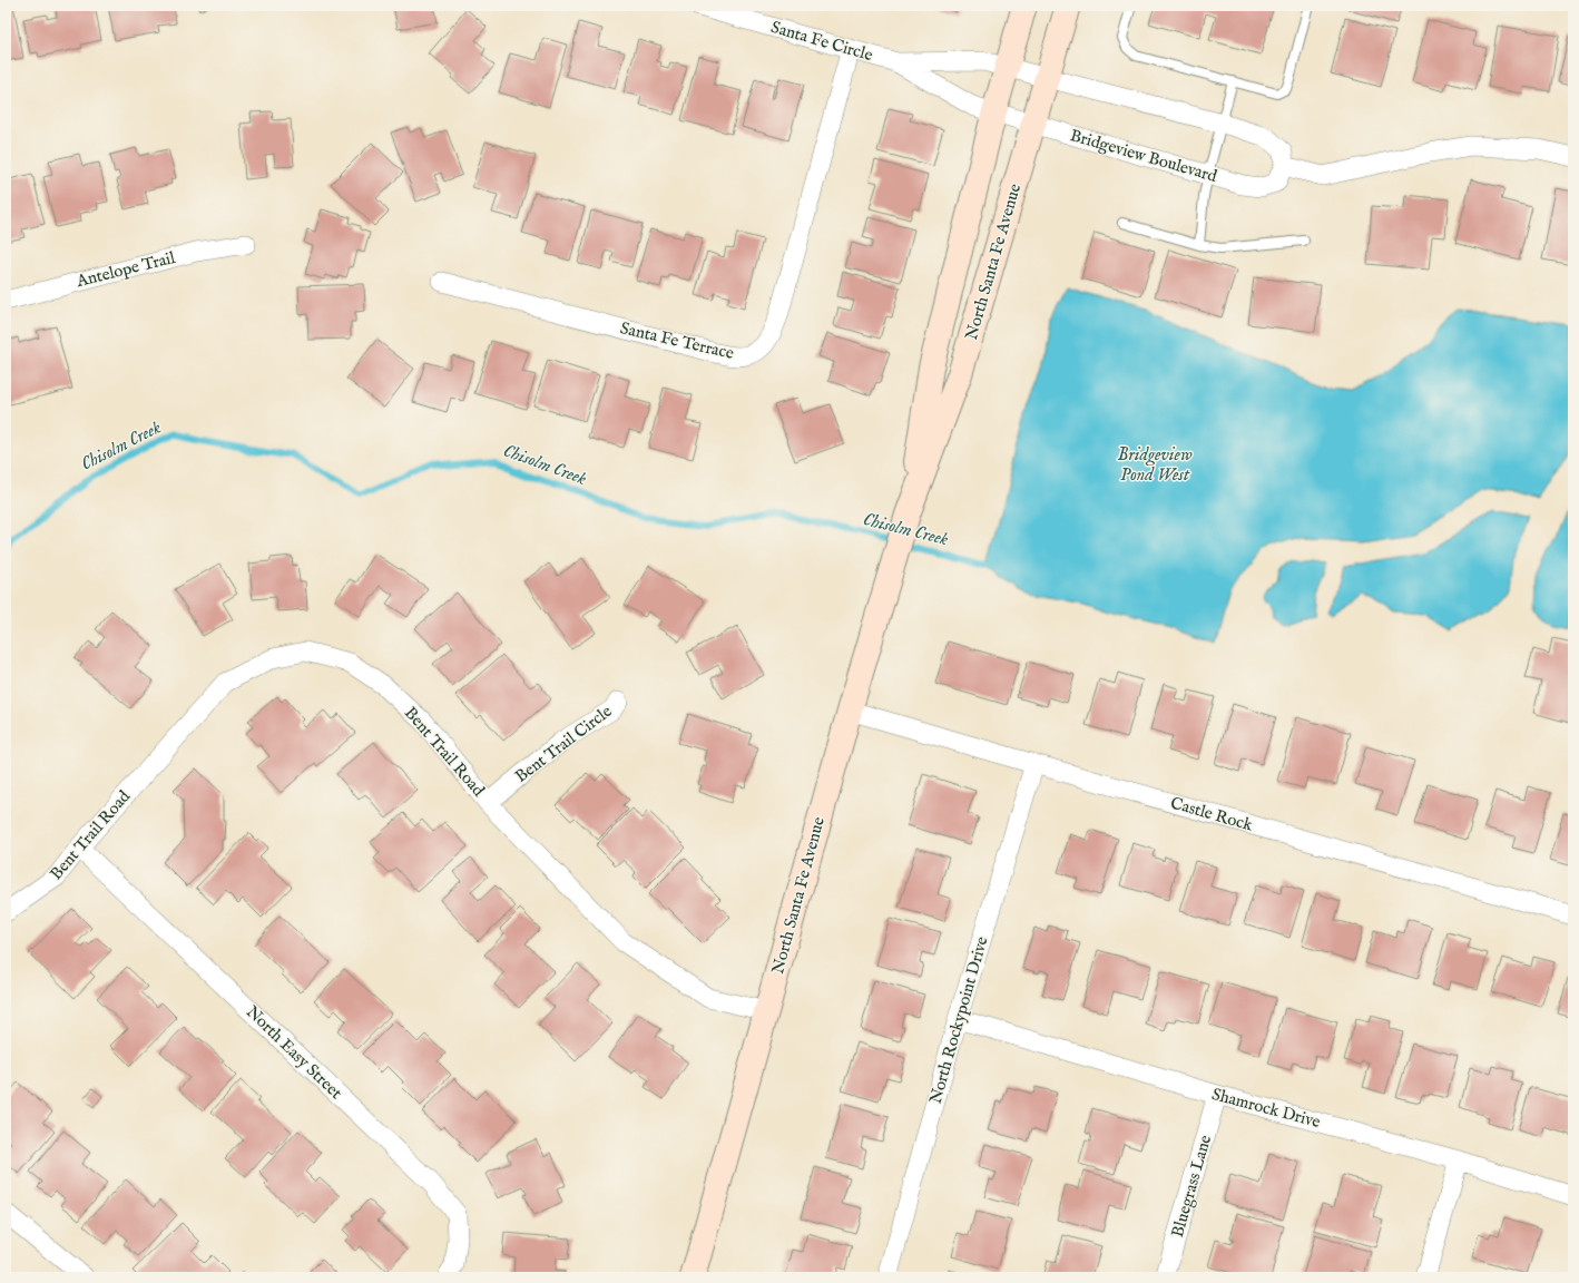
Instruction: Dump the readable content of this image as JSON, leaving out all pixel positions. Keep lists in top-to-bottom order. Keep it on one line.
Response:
{"streets":{"main road":["North Santa Fe Avenue"],"street":["Santa Fe Circle","Bridgeview Boulevard","Antelope Trail","Santa Fe Terrace","Bent Trail Circle","Bent Trail Road","Castle Rock","North Rockypoint Drive","North Easy Street","Shamrock Drive","Bluegrass Lane"]},"crossings":[["Santa Fe Circle","Bridgeview Boulevard"],["Santa Fe Circle","North Santa Fe Avenue"],["Santa Fe Circle","Santa Fe Terrace"],["Bridgeview Boulevard","North Santa Fe Avenue"],["North Santa Fe Avenue","Bent Trail Road"],["North Santa Fe Avenue","Castle Rock"],["Bent Trail Circle","Bent Trail Road"],["Bent Trail Road","North Easy Street"],["Castle Rock","North Rockypoint Drive"],["North Rockypoint Drive","Shamrock Drive"],["Shamrock Drive","Bluegrass Lane"]],"water":["Chisolm Creek","Bridgeview Pond West"]}
